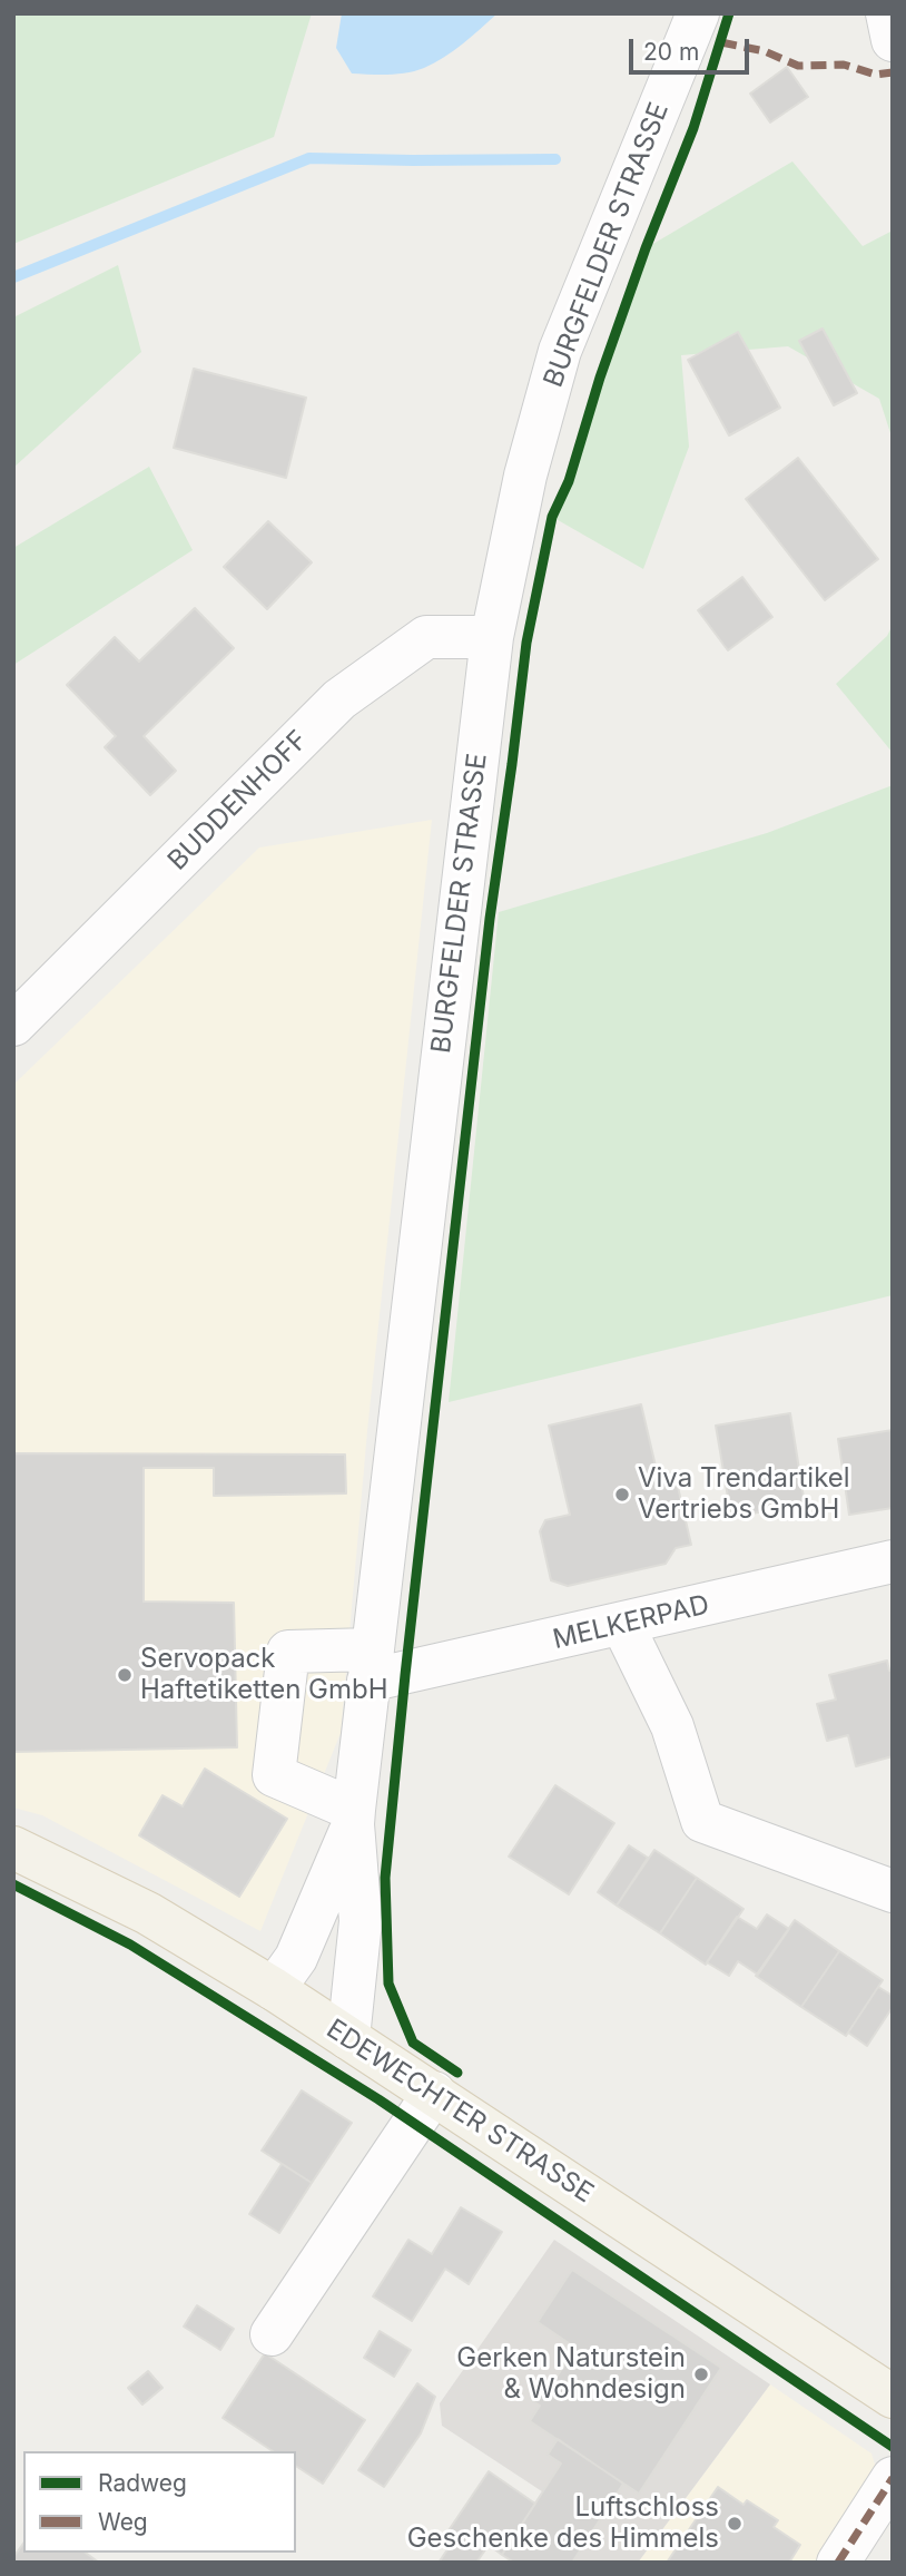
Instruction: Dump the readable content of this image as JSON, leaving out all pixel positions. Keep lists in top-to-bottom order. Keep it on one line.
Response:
{"streets":{"main road":["EDEWECHTER STRASSE"],"street":["BURGFELDER STRASSE","BUDDENHOFF","MELKERPAD"]},"crossings":[["BURGFELDER STRASSE","BUDDENHOFF"],["BURGFELDER STRASSE","MELKERPAD"],["BURGFELDER STRASSE","EDEWECHTER STRASSE"]],"places":["Viva Trendartikel Vertriebs GmbH","Servopack Haftetiketten GmbH","Gerken Naturstein & Wohndesign","Luftschloss Geschenke des Himmels"],"legend":["Radweg","Weg"],"scale_bar":"20 m"}
